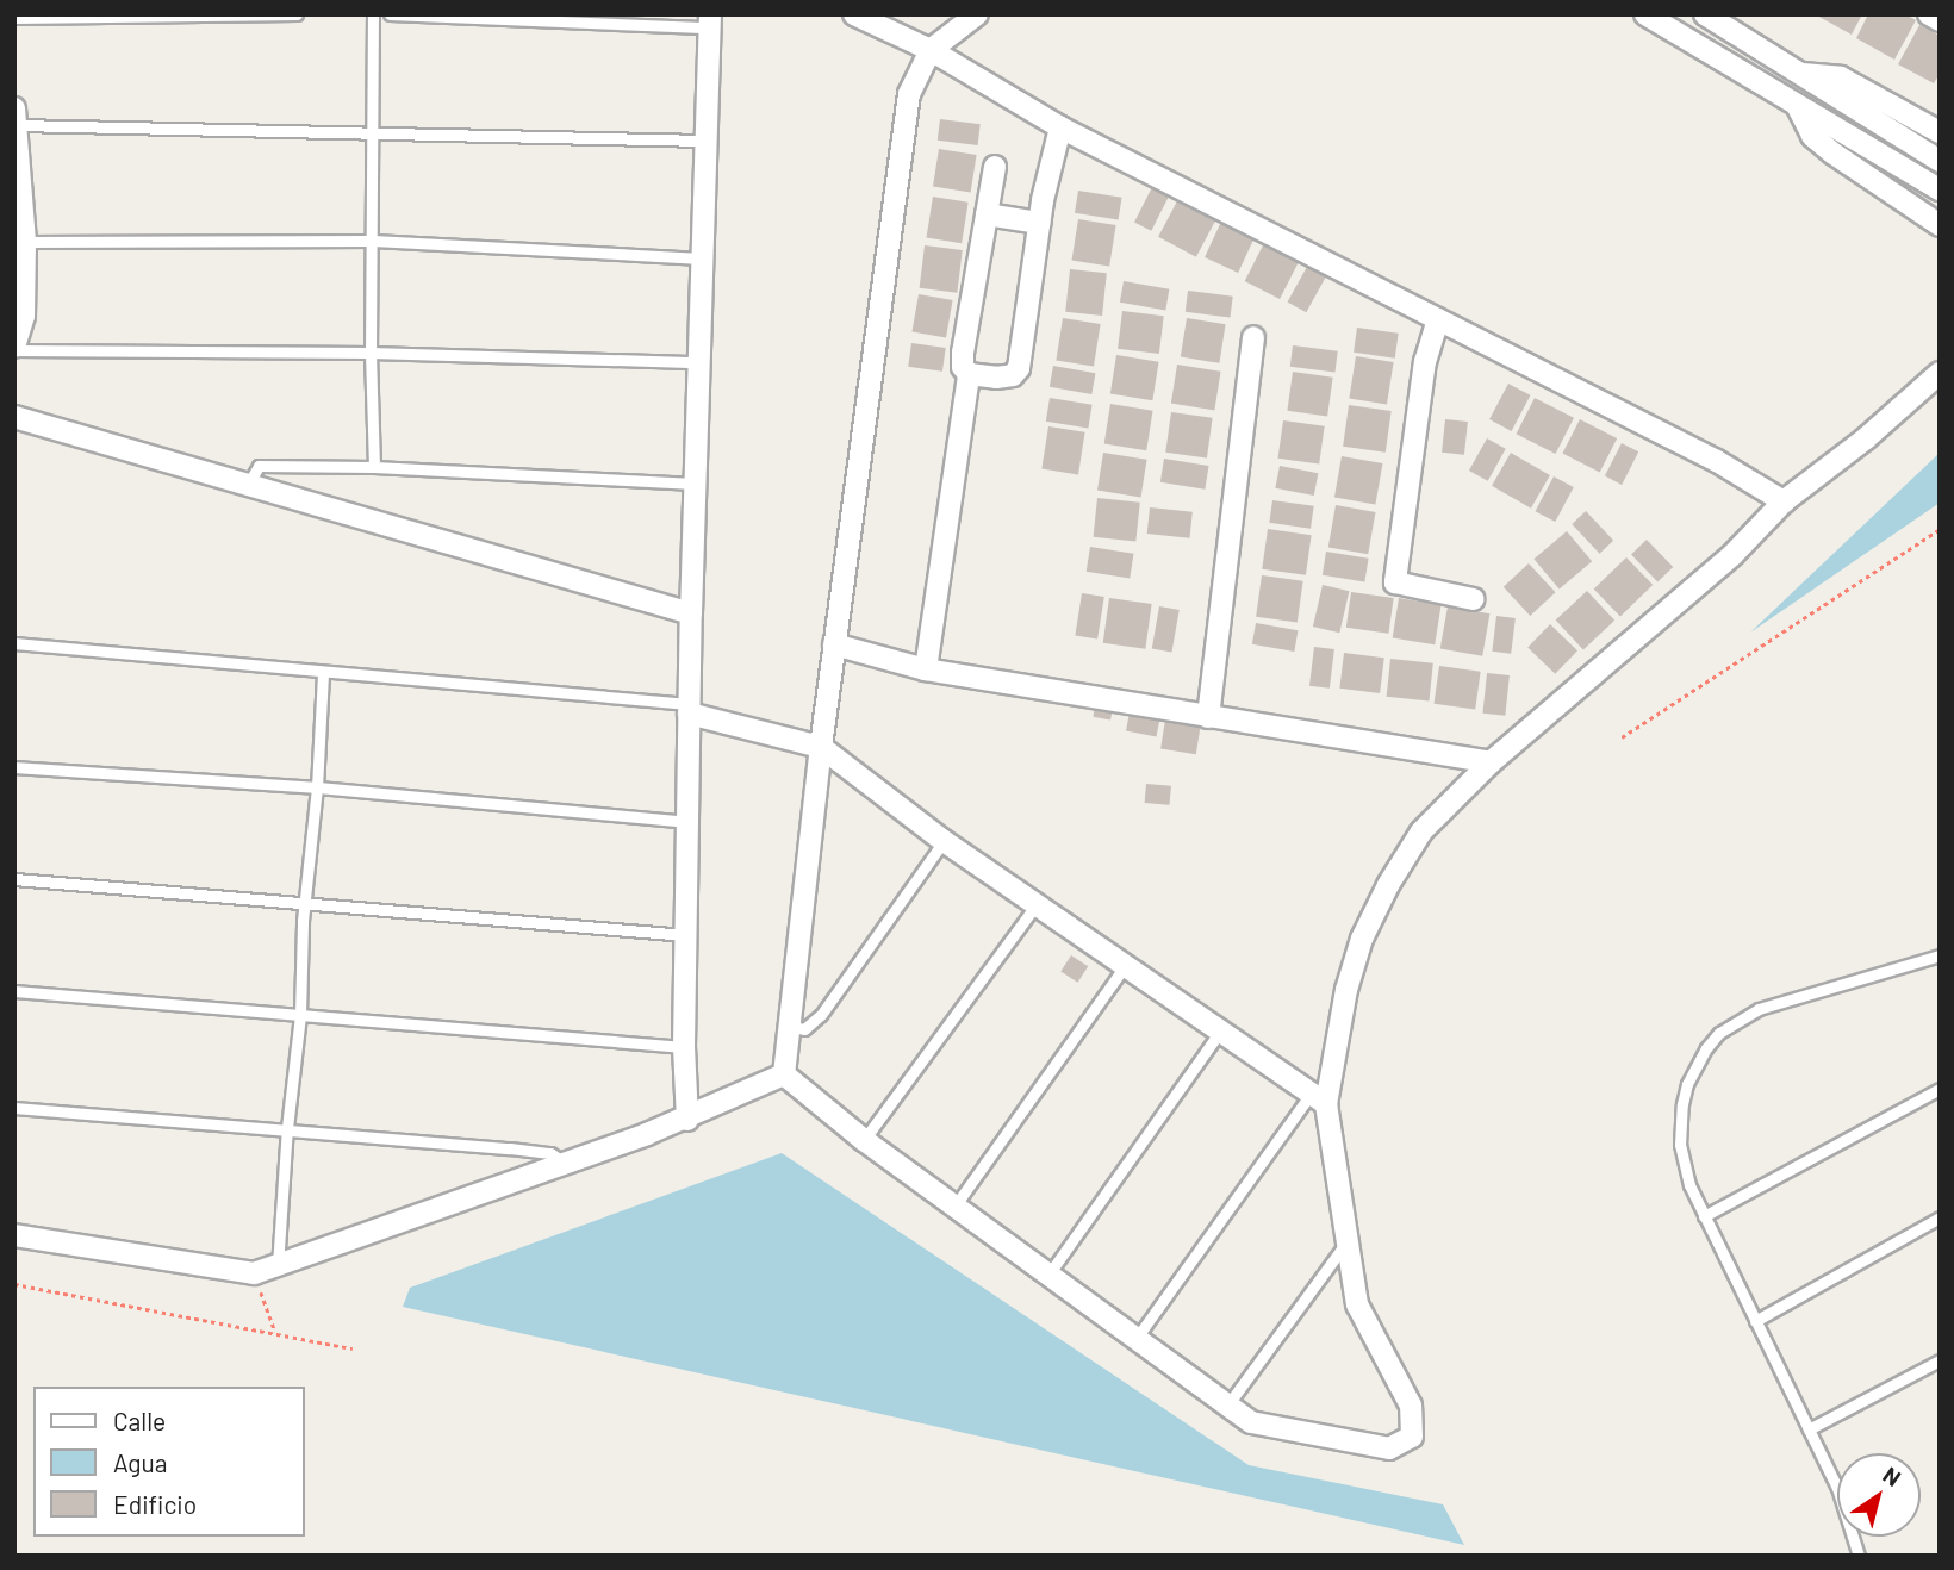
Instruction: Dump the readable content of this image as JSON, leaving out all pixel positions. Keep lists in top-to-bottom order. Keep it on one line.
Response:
{"legend":["Calle","Agua","Edificio"],"north":"top right"}
